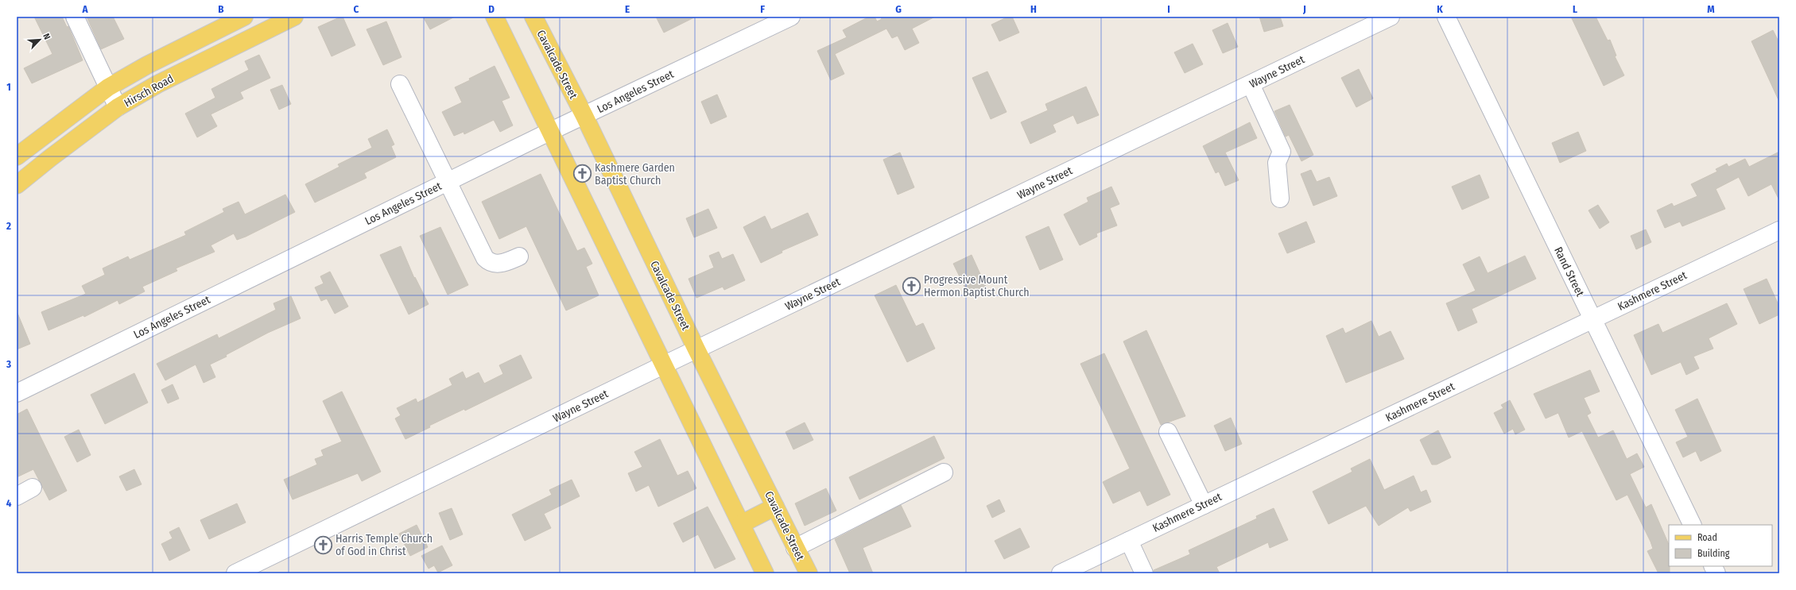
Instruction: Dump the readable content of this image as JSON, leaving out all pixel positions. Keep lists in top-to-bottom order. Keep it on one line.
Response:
{"streets":{"main road":["Cavalcade Street","Hirsch Road"],"street":["Wayne Street","Los Angeles Street","Rand Street","Kashmere Street"]},"crossings":[["Cavalcade Street","Wayne Street"],["Cavalcade Street","Los Angeles Street"],["Rand Street","Kashmere Street"]],"places":{"church":["Kashmere Garden Baptist Church","Progressive Mount Hermon Baptist Church","Harris Temple Church of God in Christ"]},"legend":["Road","Building"],"north":"top right","grid":{"columns":["A","B","C","D","E","F","G","H","I","J","K","L","M"],"rows":["1","2","3","4"]}}
